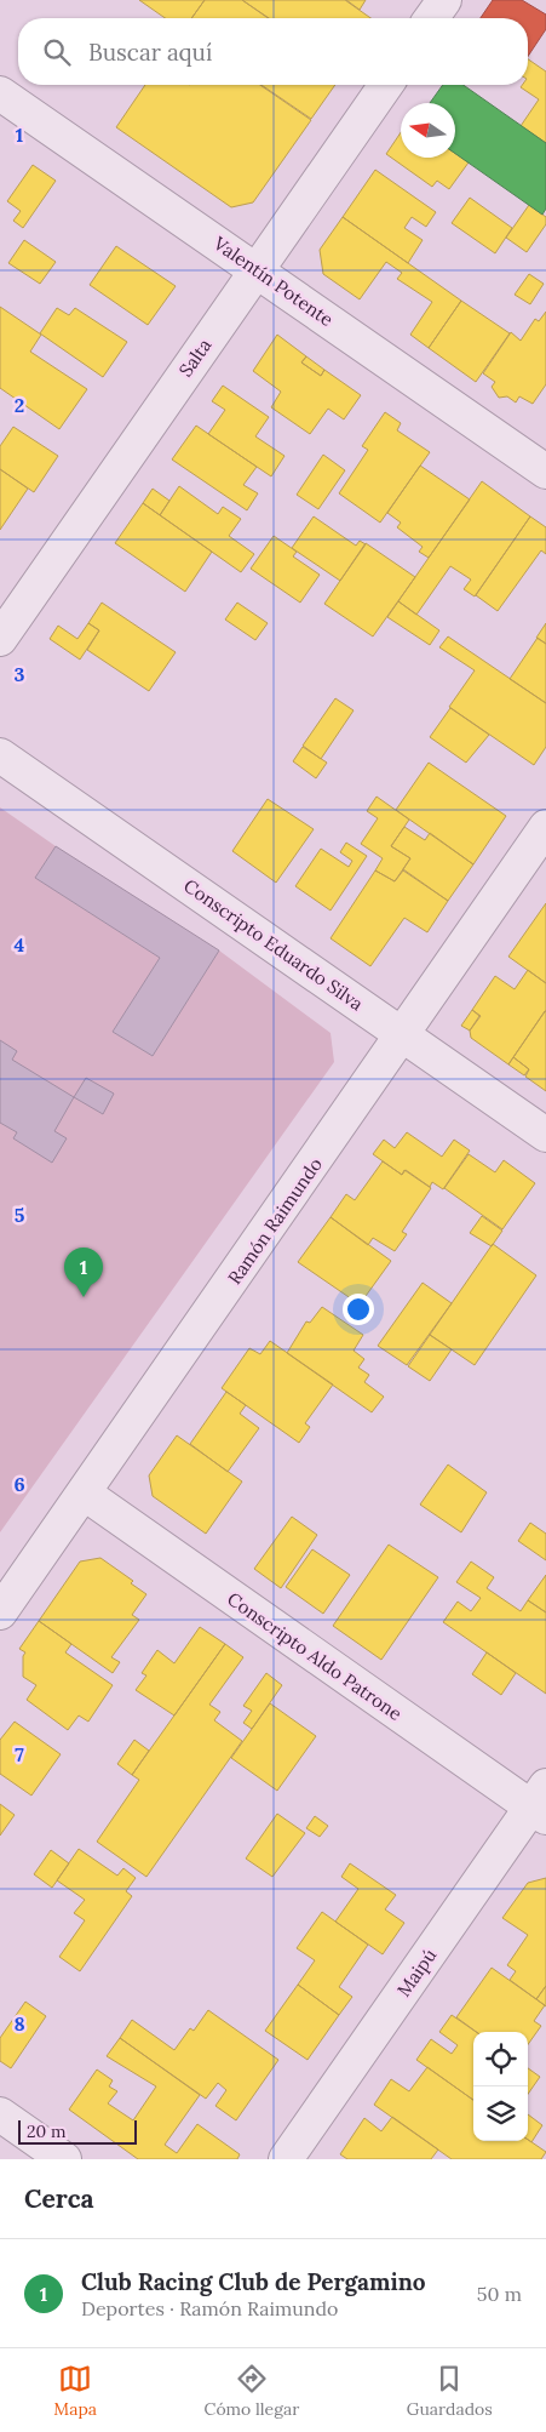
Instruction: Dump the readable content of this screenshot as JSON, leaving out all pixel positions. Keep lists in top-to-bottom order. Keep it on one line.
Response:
{"streets":{"street":["Valentín Potente","Salta","Conscripto Eduardo Silva","Ramón Raimundo","Conscripto Aldo Patrone","Maipú"]},"crossings":[["Valentín Potente","Salta"],["Conscripto Eduardo Silva","Ramón Raimundo"],["Ramón Raimundo","Conscripto Aldo Patrone"],["Conscripto Aldo Patrone","Maipú"]],"scale_bar":"20 m","north":"left","page":{"search":"Buscar aquí","pins":"1","scale":"20 m","heading":"Cerca","list":[{"mark":"1","name":"Club Racing Club de Pergamino","note":"Deportes · Ramón Raimundo","value":"50 m"}],"nav":["Mapa","Cómo llegar","Guardados"]},"grid":{"rows":["1","2","3","4","5","6","7","8"]}}
